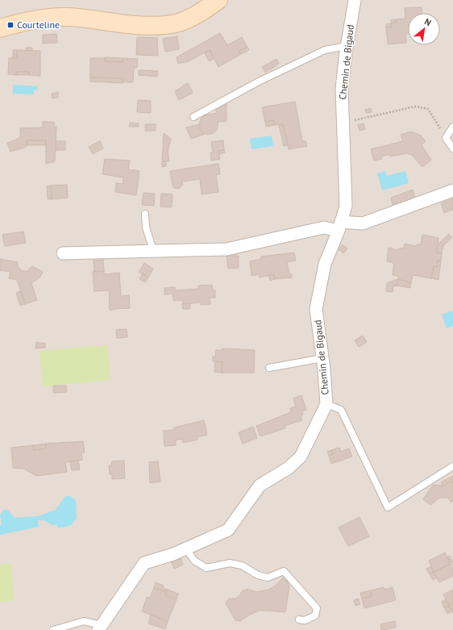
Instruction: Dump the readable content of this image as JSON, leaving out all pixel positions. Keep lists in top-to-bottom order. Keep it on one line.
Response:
{"streets":{"street":["Chemin de Bigaud"]},"places":{"transit":["Courteline"]},"north":"top right"}
